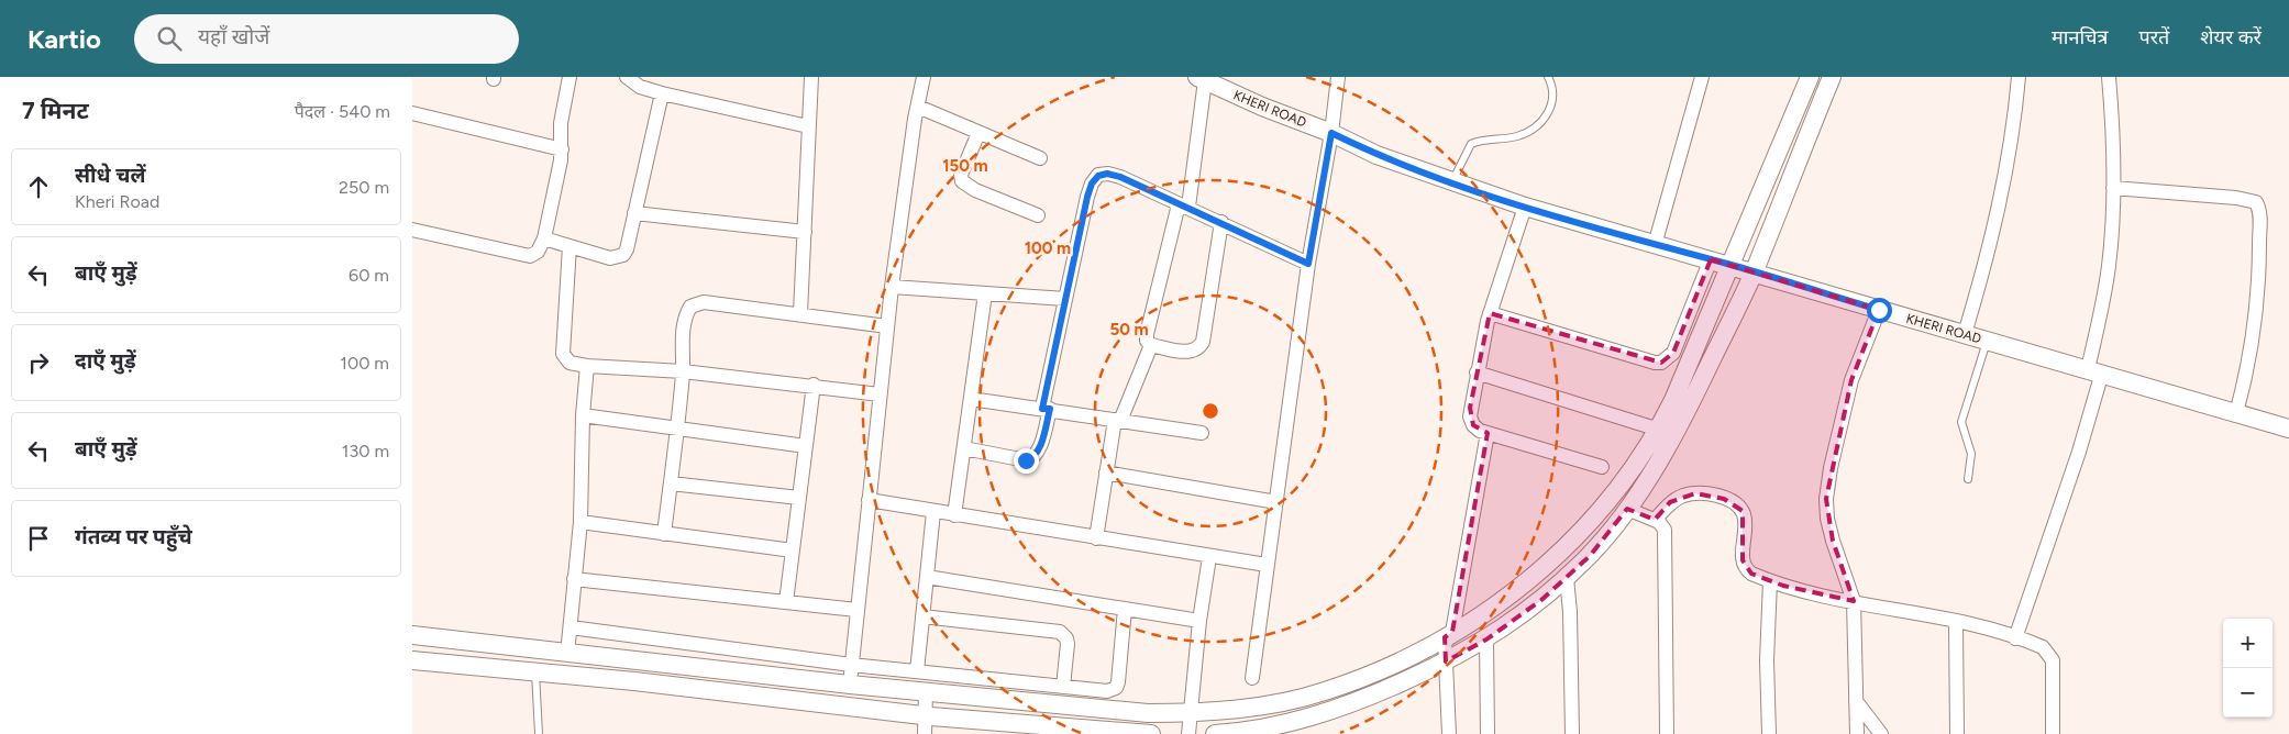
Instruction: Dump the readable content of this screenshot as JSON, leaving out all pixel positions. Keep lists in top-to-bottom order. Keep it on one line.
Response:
{"streets":{"street":["KHERI ROAD"]},"page":{"header":"Kartio","search":"यहाँ खोजें","nav":["मानचित्र","परतें","शेयर करें"],"heading":["7 मिनट","पैदल · 540 m"],"list":[["सीधे चलें","Kheri Road","250 m"],["बाएँ मुड़ें","60 m"],["दाएँ मुड़ें","100 m"],["बाएँ मुड़ें","130 m"],"गंतव्य पर पहुँचे"],"map_buttons":["+","−"]},"rings":["150 m","100 m","50 m"]}
